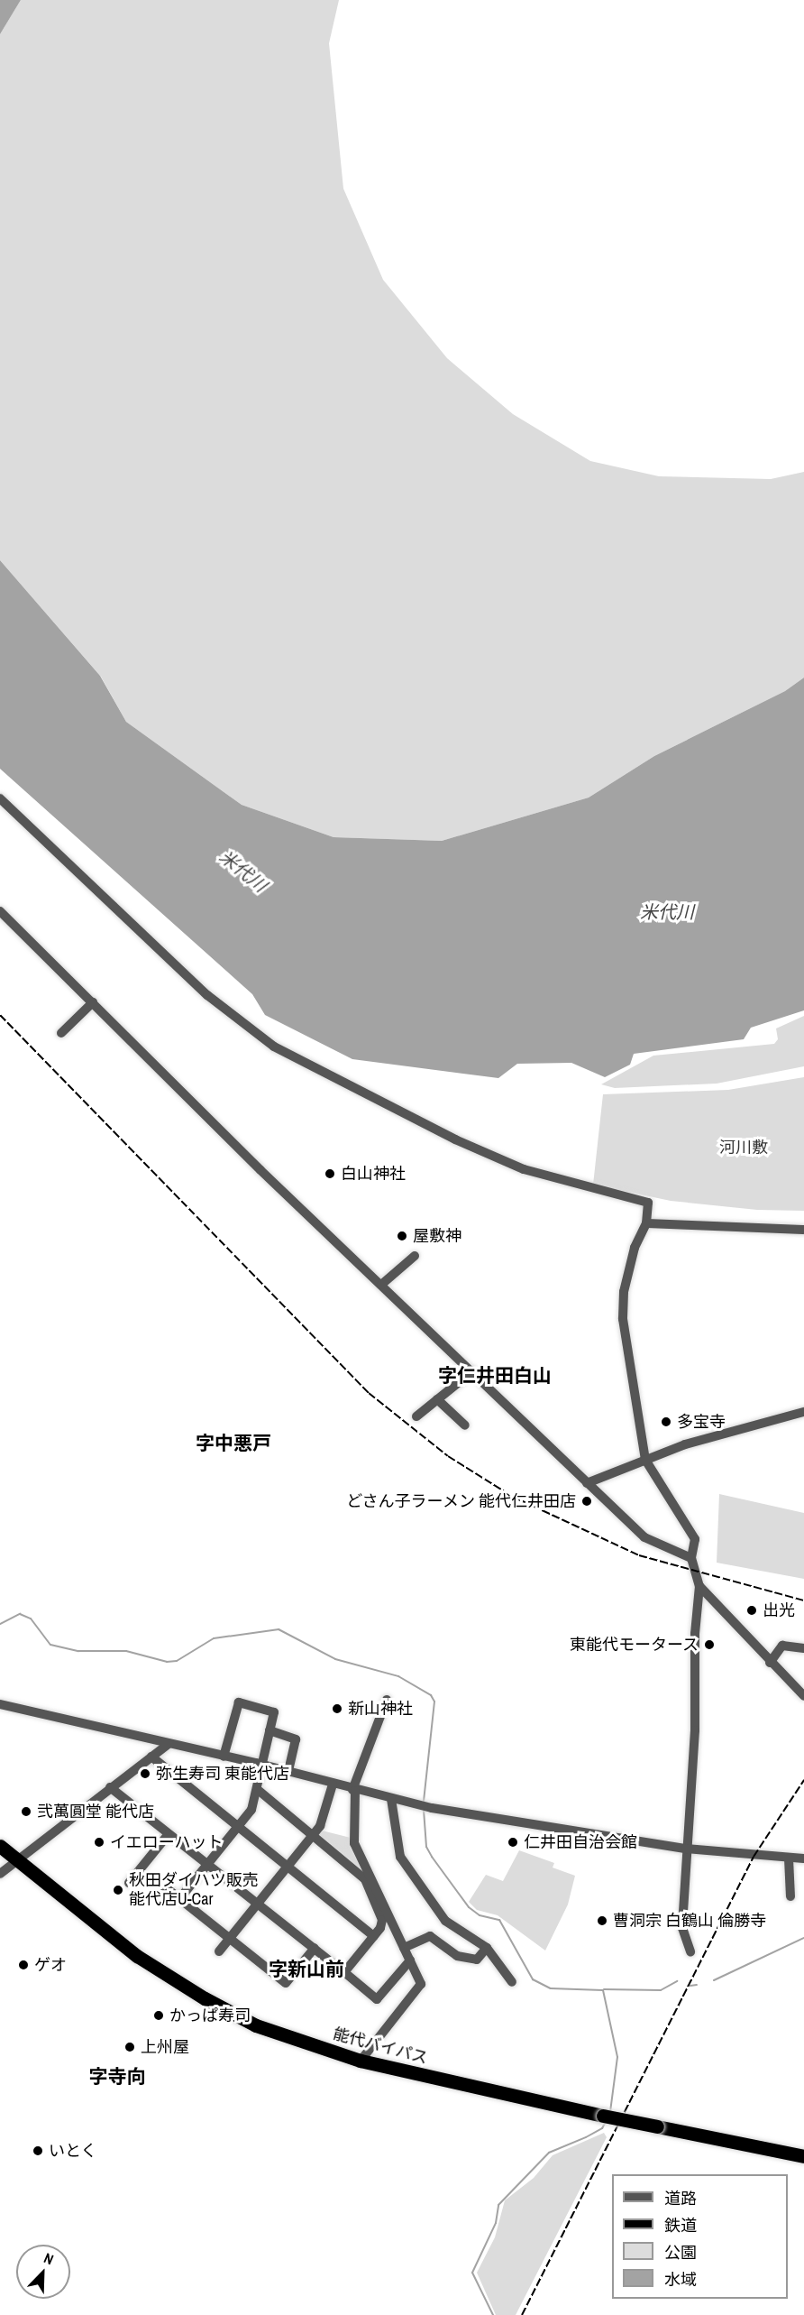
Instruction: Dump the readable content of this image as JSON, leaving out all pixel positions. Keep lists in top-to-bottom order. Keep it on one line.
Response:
{"streets":{"highway":["能代バイパス"]},"districts":["字仁井田白山","字中悪戸","字新山前","字寺向"],"water":["米代川"],"parks":["河川敷"],"places":["白山神社","屋敷神","多宝寺","どさん子ラーメン 能代仁井田店","出光","東能代モータース","新山神社","弥生寿司 東能代店","弐萬圓堂 能代店","イエローハット","仁井田自治会館","秋田ダイハツ販売 能代店U-Car","曹洞宗 白鶴山 倫勝寺","ゲオ","かっぱ寿司","上州屋","いとく"],"legend":["道路","鉄道","公園","水域"],"north":"top right"}
